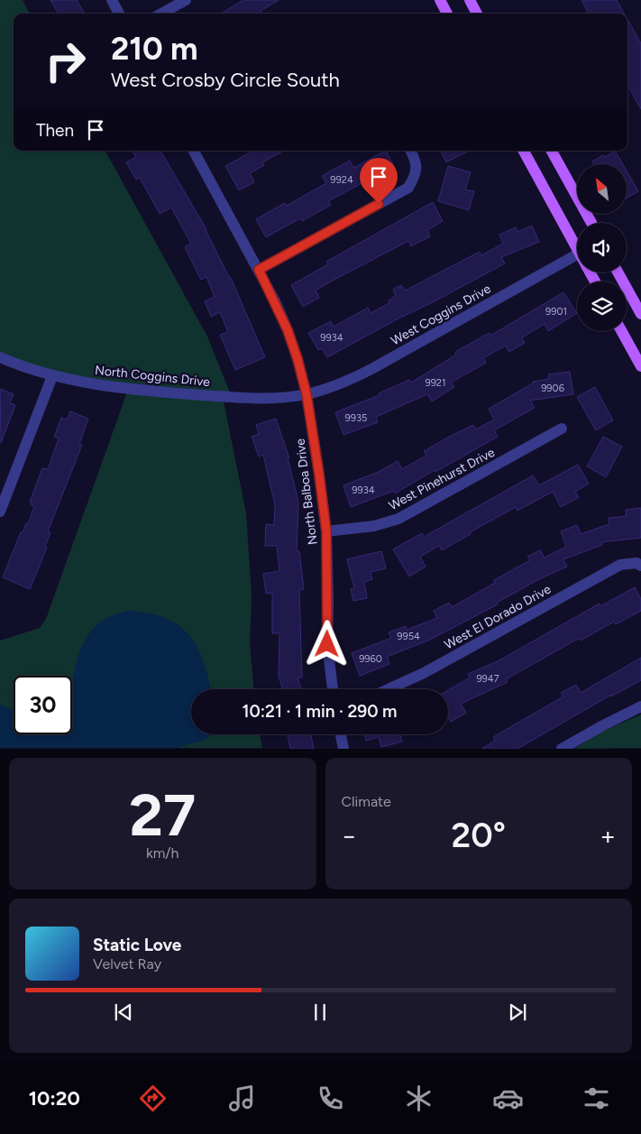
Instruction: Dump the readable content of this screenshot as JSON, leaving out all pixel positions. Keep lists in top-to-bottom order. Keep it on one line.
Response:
{"streets":{"street":["West Coggins Drive","North Coggins Drive","West Pinehurst Drive","North Balboa Drive","West El Dorado Drive"]},"crossings":[["West Coggins Drive","North Coggins Drive"],["West Coggins Drive","North Balboa Drive"],["North Coggins Drive","North Balboa Drive"],["West Pinehurst Drive","North Balboa Drive"]],"house_numbers":["9924","9901","9934","9921","9906","9935","9934","9954","9960","9947"],"north":"top left","page":{"turn":["210 m","West Crosby Circle South"],"then":"Then","limit":"30","trip":"10:21 · 1 min · 290 m","tile":[["27","km/h"],"Climate"],"heat":["−","20°","+"],"song":["Static Love","Velvet Ray"],"tabs":"10:20"}}
